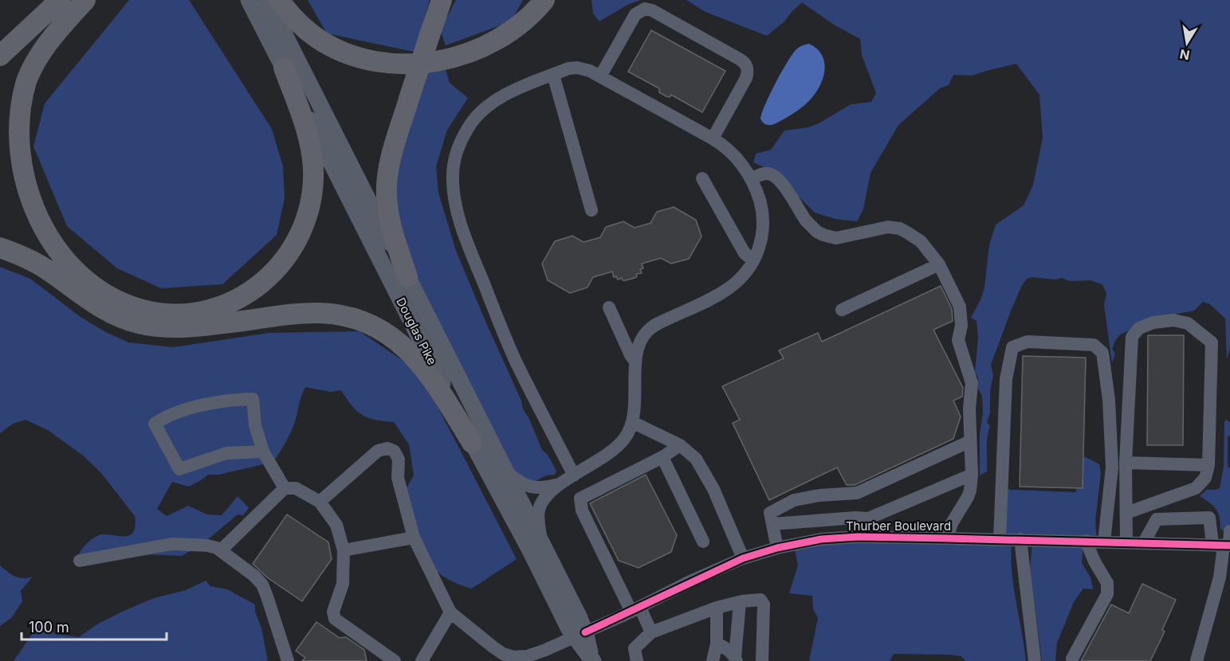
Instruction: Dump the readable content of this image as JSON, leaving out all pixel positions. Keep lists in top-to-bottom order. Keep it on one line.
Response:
{"streets":{"main road":["Douglas Pike"],"street":["Thurber Boulevard"]},"crossings":[["Douglas Pike","Thurber Boulevard"]],"scale_bar":"100 m","north":"bottom"}
